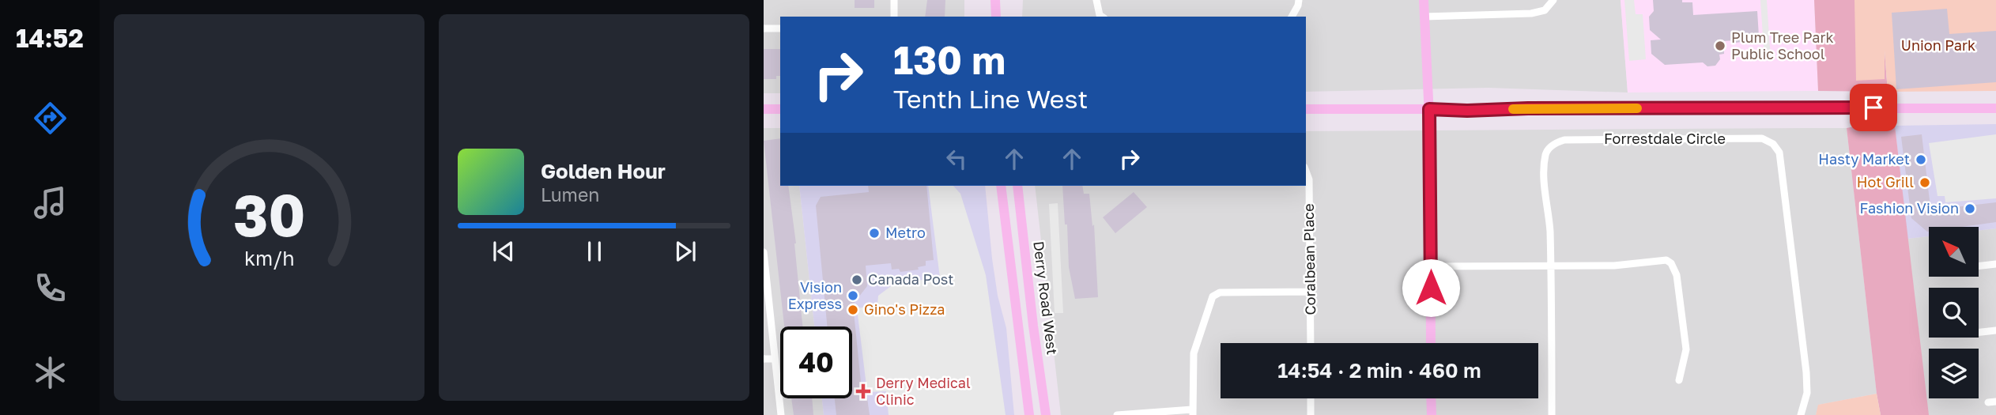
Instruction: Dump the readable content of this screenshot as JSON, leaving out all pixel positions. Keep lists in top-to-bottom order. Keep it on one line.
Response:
{"streets":{"street":["Forrestdale Circle","Coralbean Place","Derry Road West"]},"parks":["Union Park"],"places":{"other":["Plum Tree Park Public School","Hasty Market","Hot Grill","Fashion Vision","Metro","Canada Post","Vision Express","Gino's Pizza"],"health":["Derry Medical Clinic"]},"north":"top left","page":{"tabs":"14:52","turn":["130 m","Tenth Line West"],"song":["Golden Hour","Lumen"],"limit":"40","trip":"14:54 · 2 min · 460 m","gauge":["30","km/h"]}}
